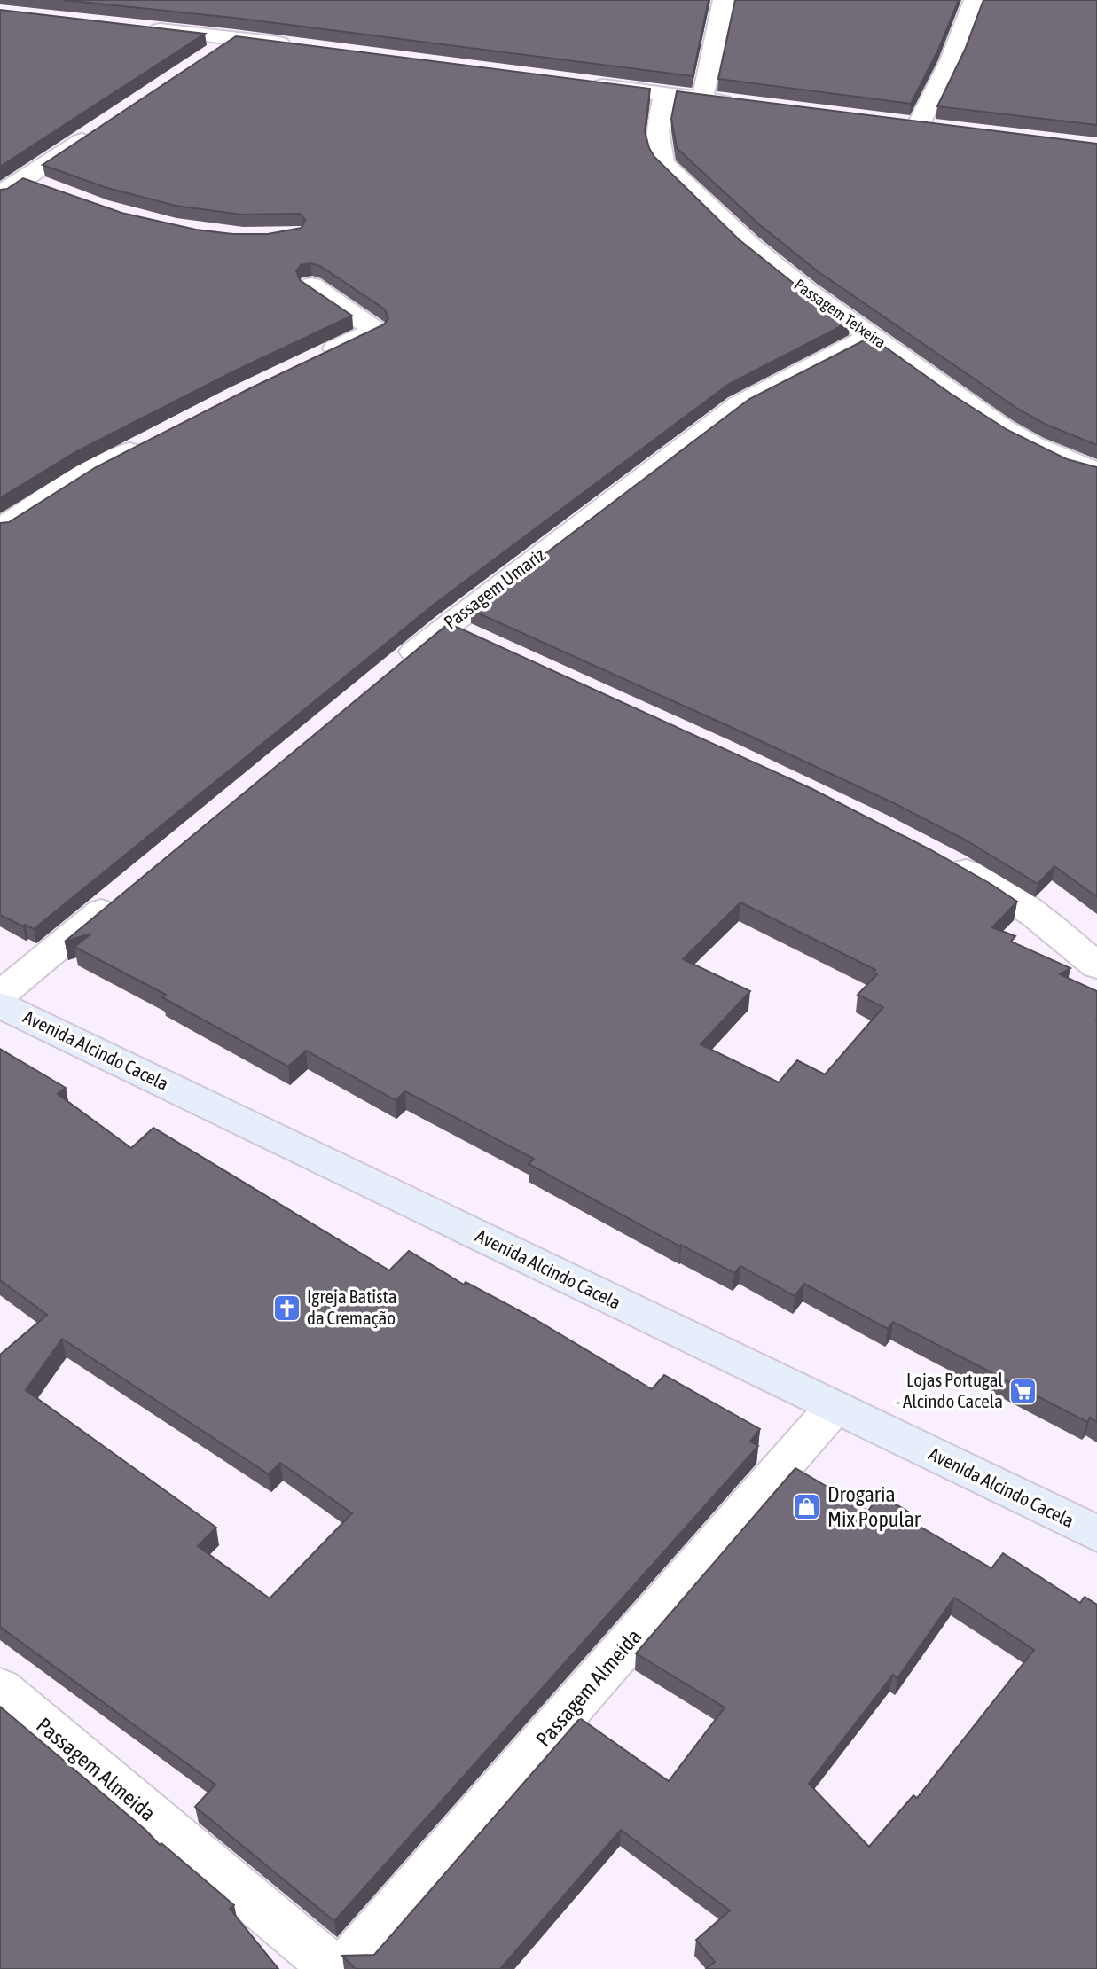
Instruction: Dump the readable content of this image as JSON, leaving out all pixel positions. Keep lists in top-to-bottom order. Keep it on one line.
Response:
{"streets":{"main road":["Avenida Alcindo Cacela"],"street":["Passagem Teixeira","Passagem Umariz","Passagem Almeida"]},"crossings":[["Passagem Teixeira","Passagem Umariz"],["Avenida Alcindo Cacela","Passagem Almeida"]],"places":{"church":["Igreja Batista da Cremação"],"supermarket":["Lojas Portugal - Alcindo Cacela"],"shop":["Drogaria Mix Popular"]}}
